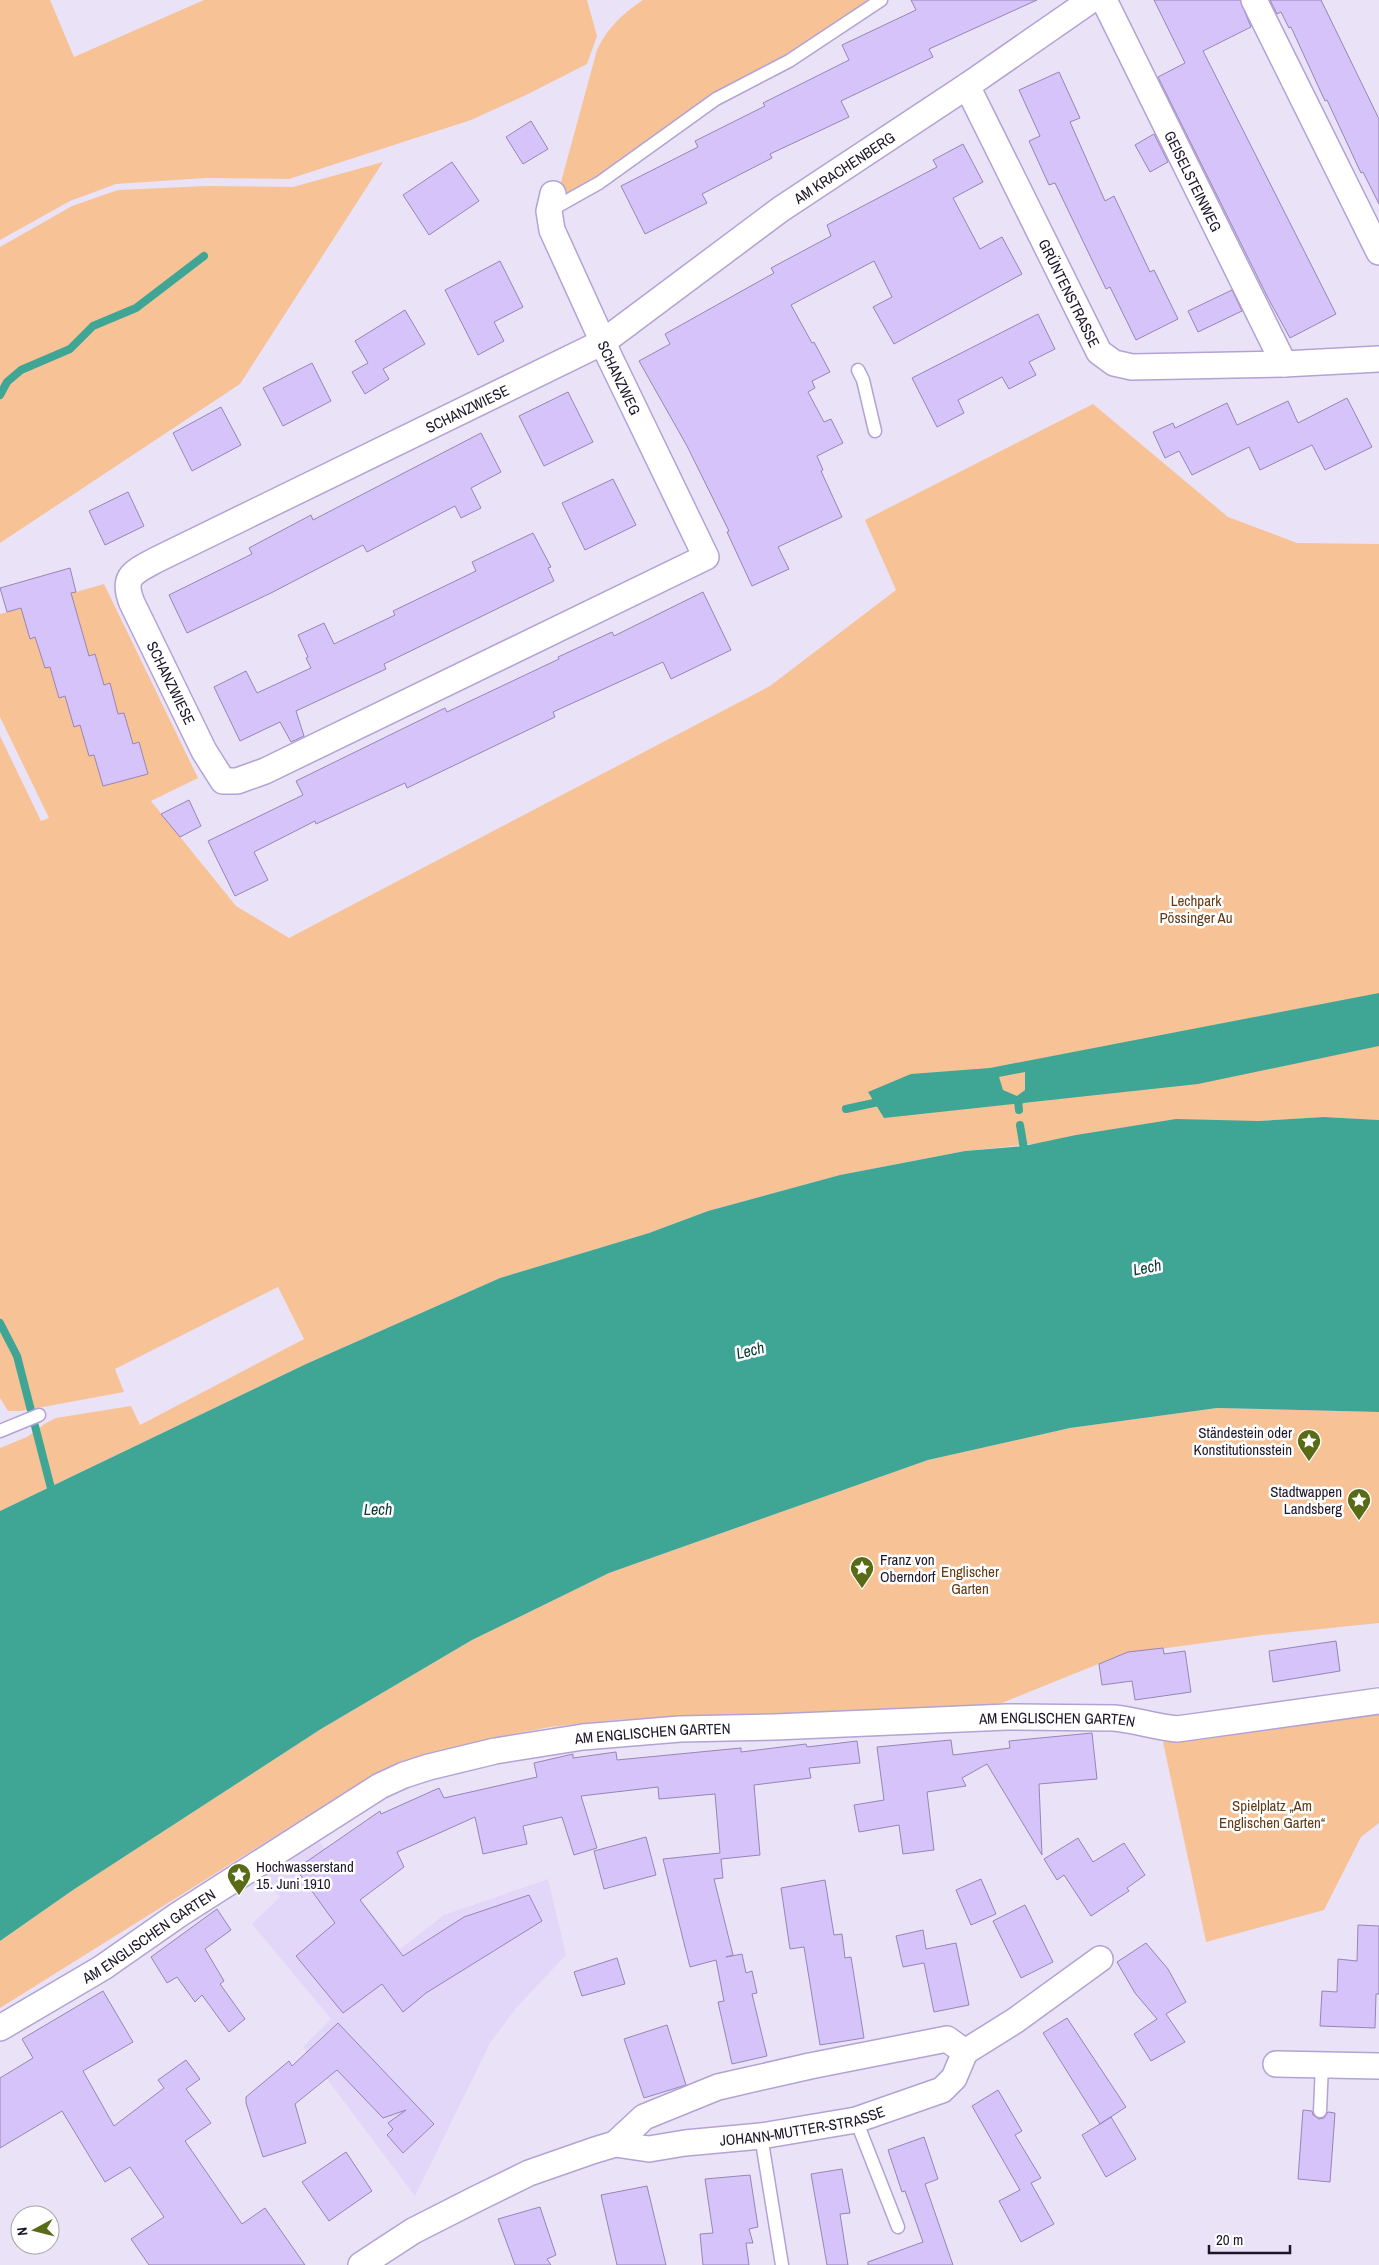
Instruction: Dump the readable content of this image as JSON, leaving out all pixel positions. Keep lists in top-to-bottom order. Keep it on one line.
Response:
{"streets":{"street":["AM KRACHENBERG","GEISELSTEINWEG","GRÜNTENSTRASSE","SCHANZWEG","SCHANZWIESE","AM ENGLISCHEN GARTEN","JOHANN-MUTTER-STRASSE"]},"crossings":[["AM KRACHENBERG","GRÜNTENSTRASSE"],["AM KRACHENBERG","SCHANZWEG"],["AM KRACHENBERG","SCHANZWIESE"],["GEISELSTEINWEG","GRÜNTENSTRASSE"],["SCHANZWEG","SCHANZWIESE"]],"water":["Lech"],"parks":["Lechpark Pössinger Au","Englischer Garten","Spielplatz „Am Englischen Garten“"],"places":{"place":["Ständestein oder Konstitutionsstein","Stadtwappen Landsberg","Franz von Oberndorf","Hochwasserstand 15. Juni 1910"]},"scale_bar":"20 m","north":"left"}
